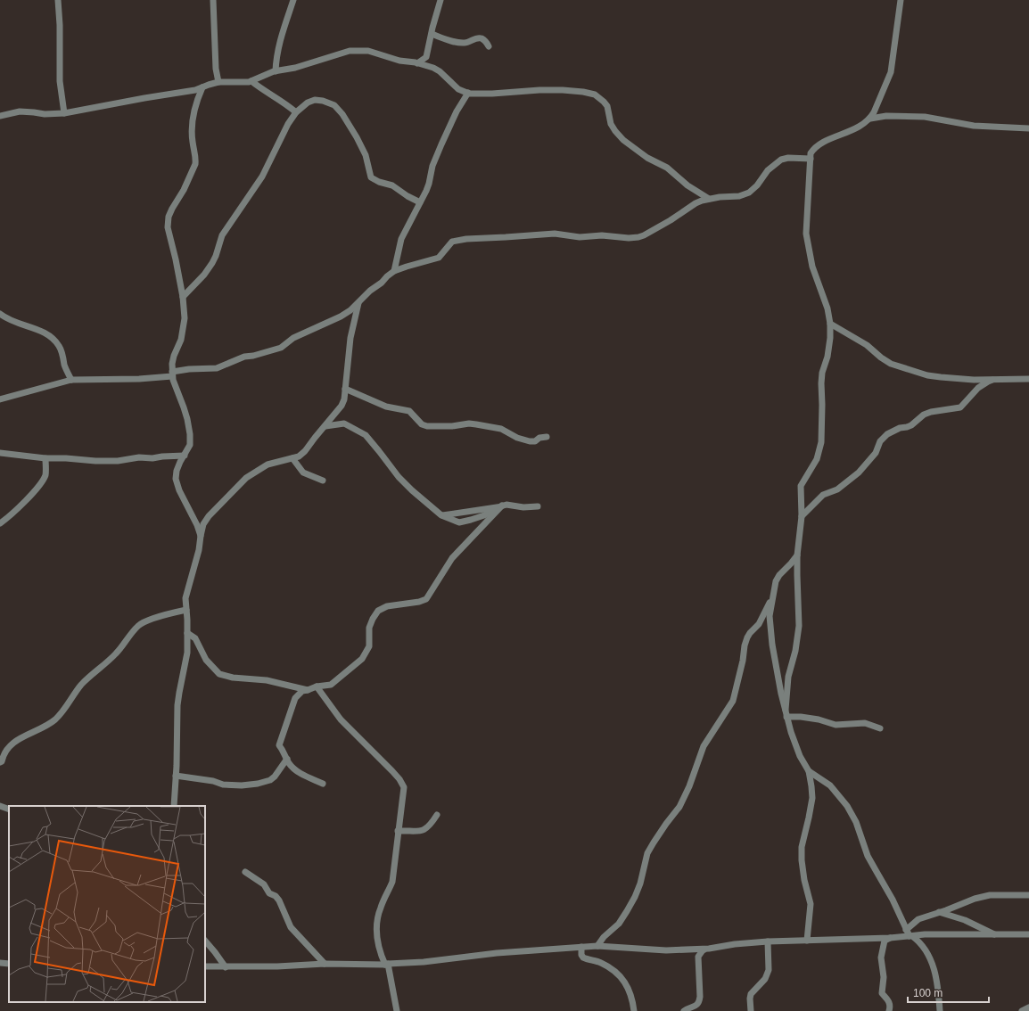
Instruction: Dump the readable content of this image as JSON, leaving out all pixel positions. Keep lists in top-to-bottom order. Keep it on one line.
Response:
{"scale_bar":"100 m"}
